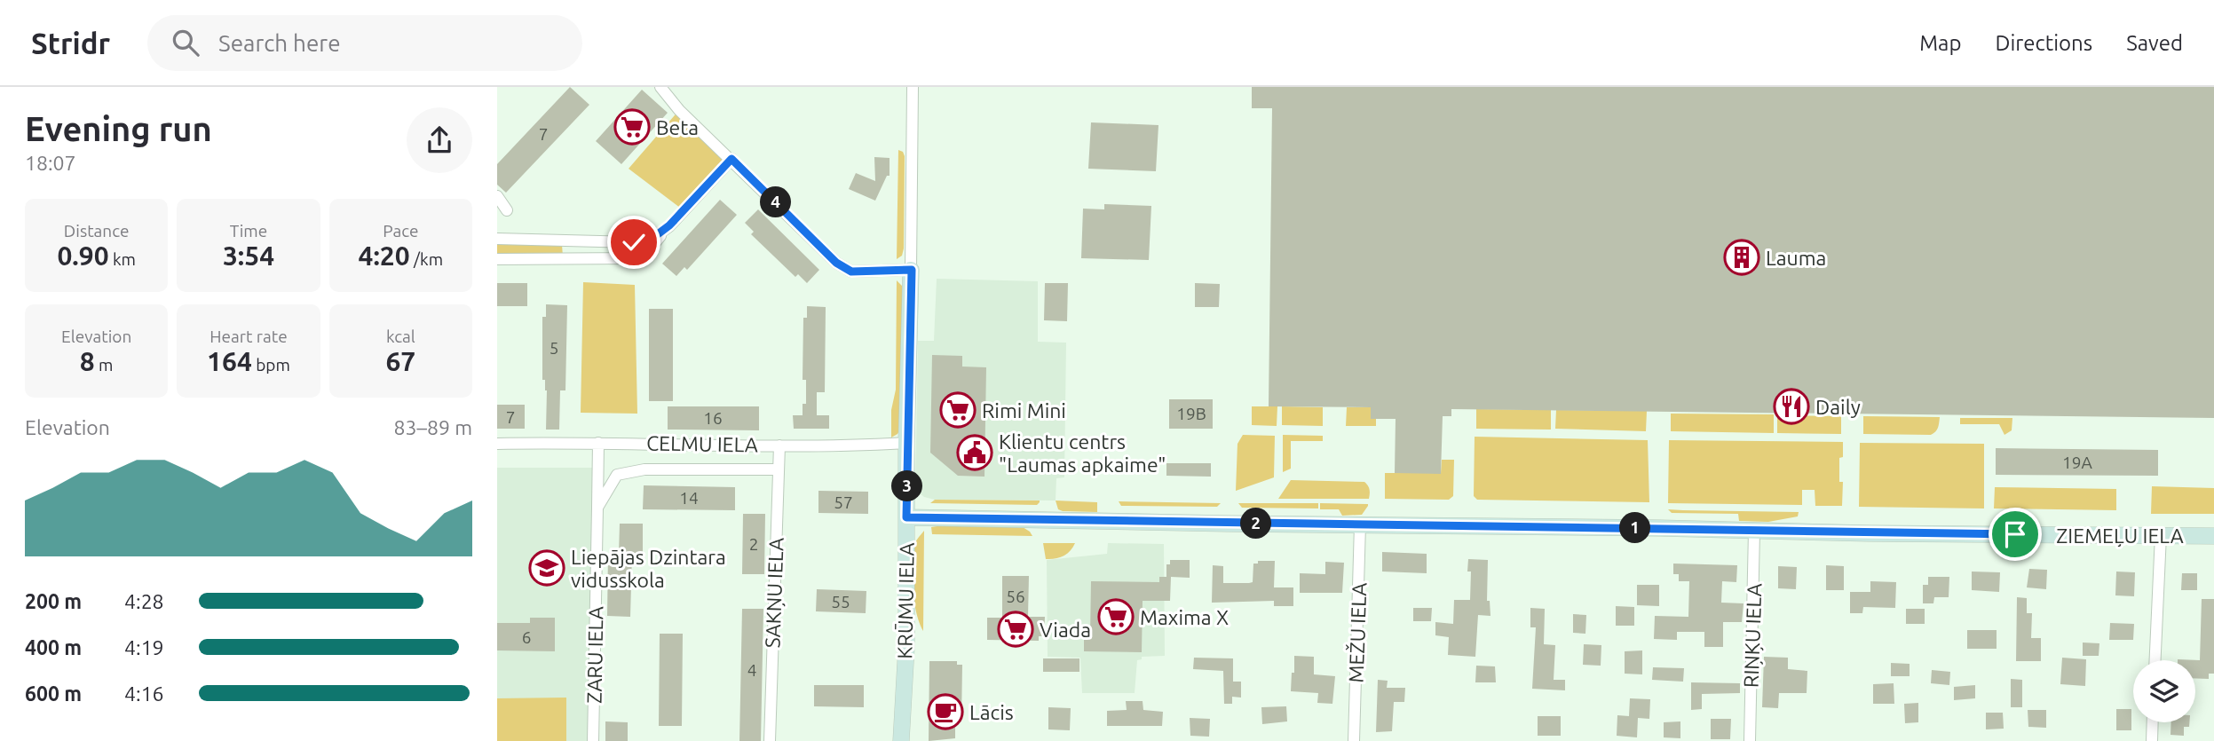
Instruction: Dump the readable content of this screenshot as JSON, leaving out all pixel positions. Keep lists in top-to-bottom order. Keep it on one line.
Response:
{"streets":{"street":["CELMU IELA","ZIEMEĻU IELA","SAKŅU IELA","KRŪMU IELA","MEŽU IELA","RIŅĶU IELA","ZARU IELA"]},"crossings":[["CELMU IELA","SAKŅU IELA"],["CELMU IELA","KRŪMU IELA"],["ZIEMEĻU IELA","KRŪMU IELA"],["ZIEMEĻU IELA","MEŽU IELA"],["ZIEMEĻU IELA","RIŅĶU IELA"],["SAKŅU IELA","ZARU IELA"]],"places":{"supermarket":["Beta","Rimi Mini","Maxima X","Viada"],"building":["Lauma"],"restaurant":["Daily"],"public building":["Klientu centrs \"Laumas apkaime\""],"school or university":["Liepājas Dzintara vidusskola"],"cafe":["Lācis"]},"house_numbers":["7","5","19B","7","16","19A","14","57","2","56","55","6","4"],"page":{"header":"Stridr","search":"Search here","nav":["Map","Directions","Saved"],"heading":["Evening run","18:07"],"pins":["4","3","2","1"],"stats":[["Distance","0.90 km"],["Time","3:54"],["Pace","4:20 /km"],["Elevation","8 m"],["Heart rate","164 bpm"],["kcal","67"]],"chart":["Elevation","83–89 m"],"list":[{"name":"200 m","note":"4:28"},{"name":"400 m","note":"4:19"},{"name":"600 m","note":"4:16"}]}}
